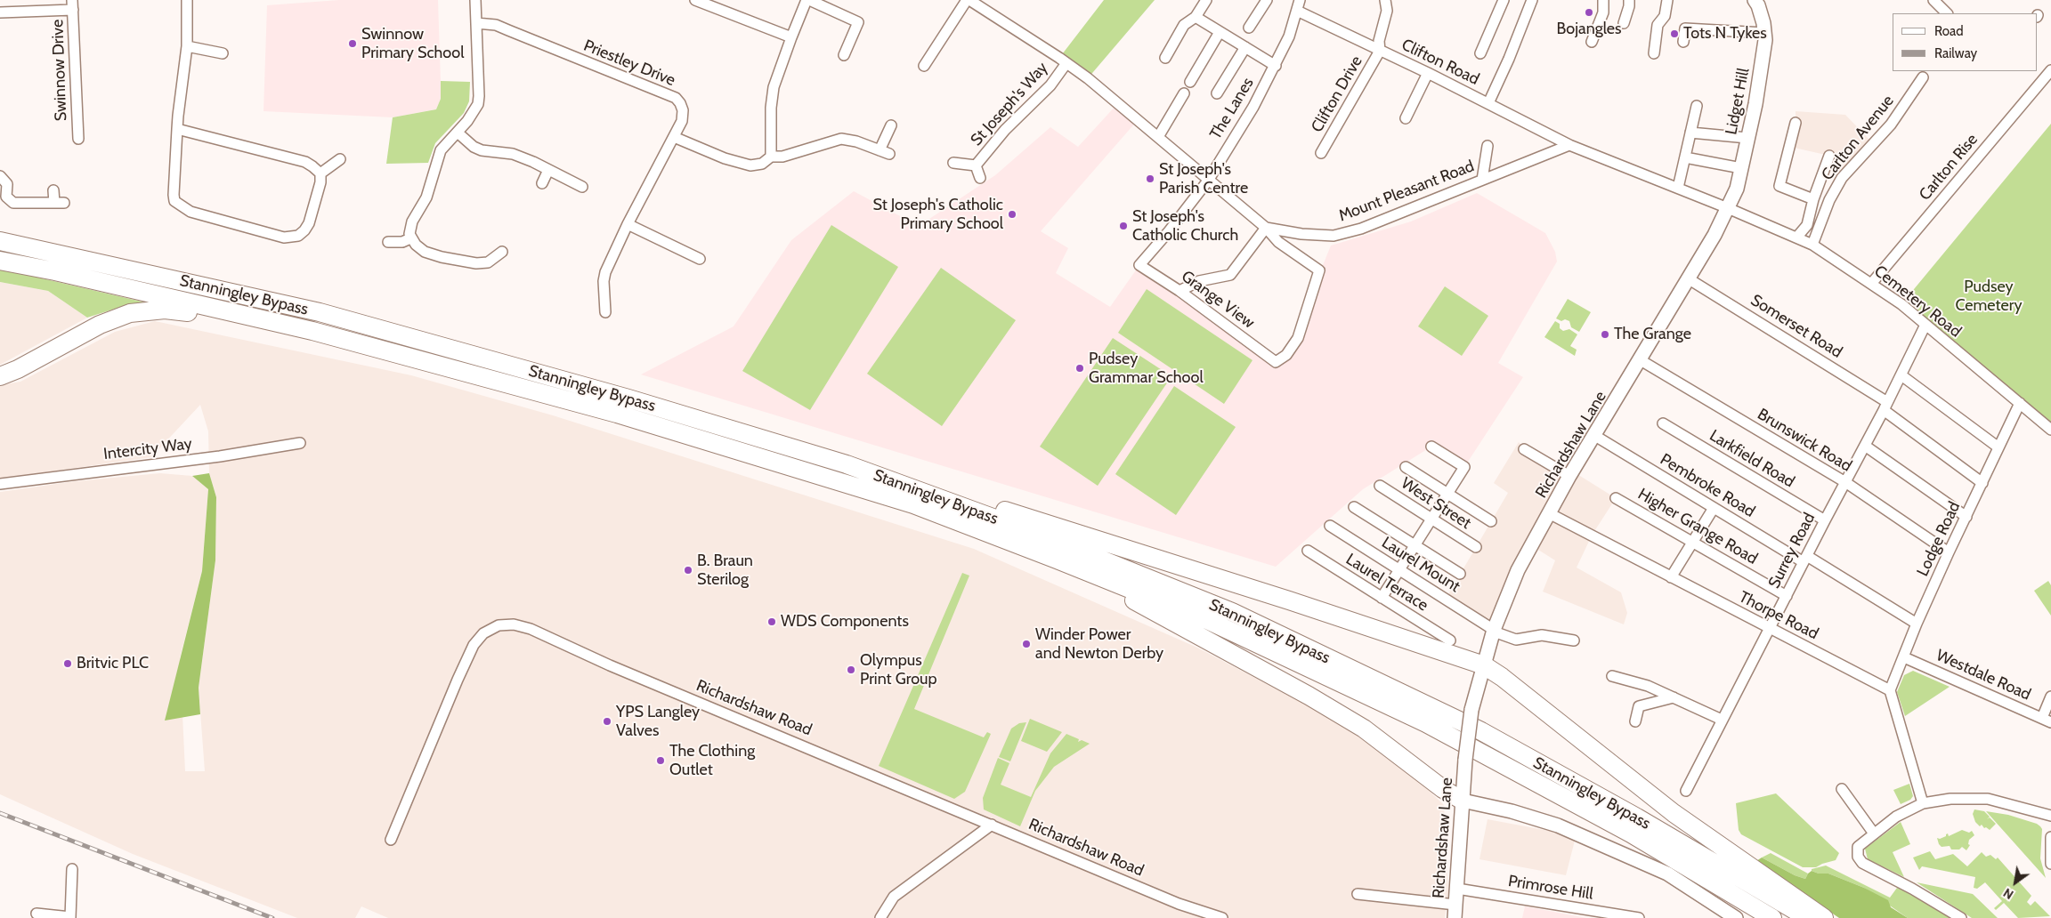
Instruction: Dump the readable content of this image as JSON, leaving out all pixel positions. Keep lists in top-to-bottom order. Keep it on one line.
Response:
{"streets":{"highway":["Stanningley Bypass"],"main road":["Lidget Hill","Richardshaw Lane"],"street":["Clifton Road","Priestley Drive","Swinnow Drive","Clifton Drive","St Joseph's Way","The Lanes","Carlton Avenue","Carlton Rise","Mount Pleasant Road","Grange View","Cemetery Road","Somerset Road","Brunswick Road","Intercity Way","Larkfield Road","Pembroke Road","West Street","Higher Grange Road","Lodge Road","Surrey Road","Laurel Mount","Laurel Terrace","Thorpe Road","Westdale Road","Richardshaw Road","Primrose Hill"]},"crossings":[["Clifton Road","Clifton Drive"],["Clifton Road","The Lanes"],["Clifton Road","Mount Pleasant Road"],["Lidget Hill","Cemetery Road"],["Lidget Hill","Richardshaw Lane"],["St Joseph's Way","Mount Pleasant Road"],["The Lanes","Mount Pleasant Road"],["The Lanes","Grange View"],["Carlton Avenue","Cemetery Road"],["Carlton Rise","Cemetery Road"],["Mount Pleasant Road","Grange View"],["Cemetery Road","Richardshaw Lane"],["Cemetery Road","Lodge Road"],["Cemetery Road","Surrey Road"],["Somerset Road","Richardshaw Lane"],["Somerset Road","Lodge Road"],["Somerset Road","Surrey Road"],["Brunswick Road","Richardshaw Lane"],["Brunswick Road","Lodge Road"],["Brunswick Road","Surrey Road"],["Richardshaw Lane","Pembroke Road"],["Richardshaw Lane","Laurel Mount"],["Richardshaw Lane","Thorpe Road"],["Richardshaw Lane","Primrose Hill"],["Larkfield Road","Surrey Road"],["Pembroke Road","Lodge Road"],["Pembroke Road","Surrey Road"],["Higher Grange Road","Surrey Road"],["Lodge Road","Thorpe Road"],["Lodge Road","Westdale Road"],["Surrey Road","Thorpe Road"]],"parks":["Pudsey Cemetery"],"places":["Bojangles","Tots N Tykes","Swinnow Primary School","St Joseph's Parish Centre","St Joseph's Catholic Primary School","St Joseph's Catholic Church","The Grange","Pudsey Grammar School","B. Braun Sterilog","WDS Components","Winder Power and Newton Derby","Britvic PLC","Olympus Print Group","YPS Langley Valves","The Clothing Outlet"],"legend":["Road","Railway"],"north":"bottom left"}
